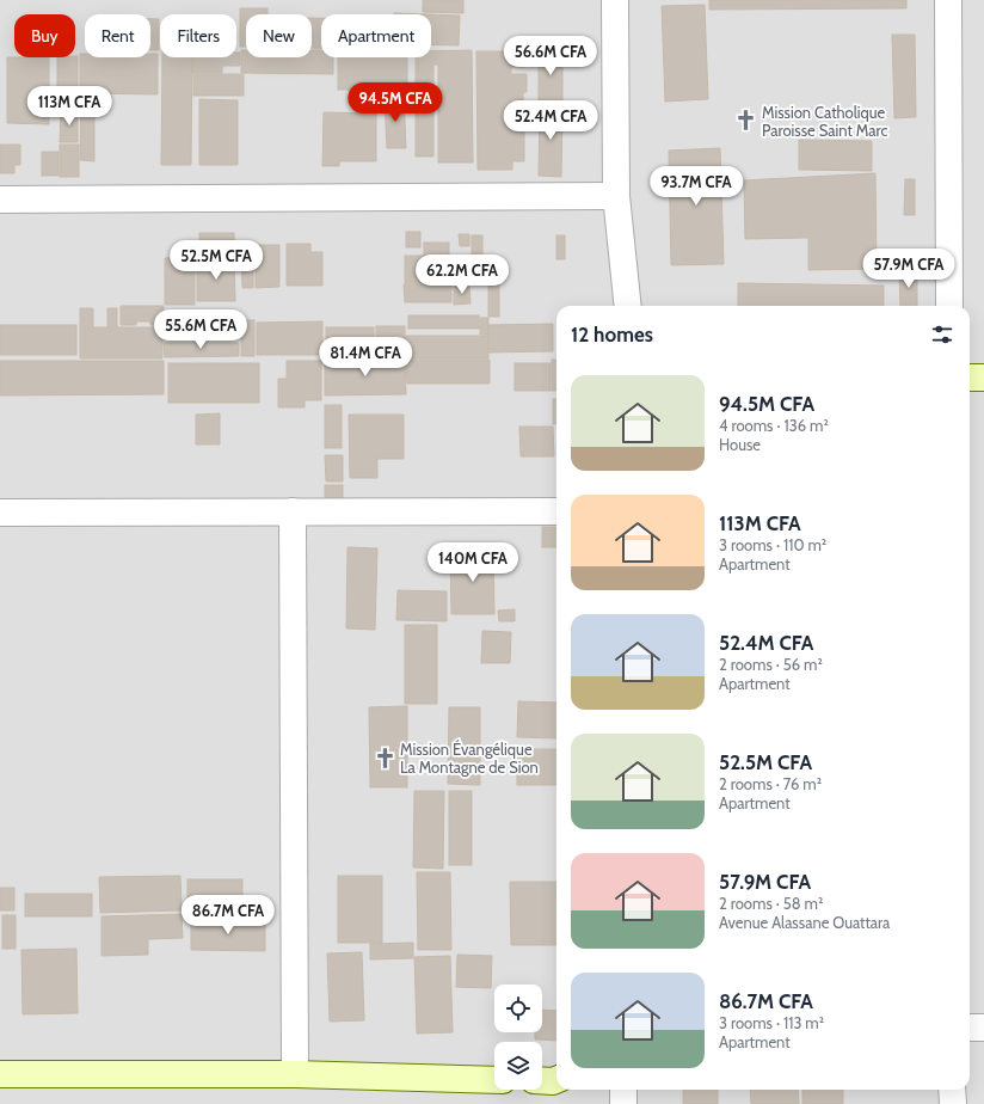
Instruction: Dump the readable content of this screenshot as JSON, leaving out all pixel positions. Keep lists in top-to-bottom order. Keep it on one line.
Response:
{"places":{"church":["Mission Catholique Paroisse Saint Marc","Mission Évangélique La Montagne de Sion"]},"page":{"chip":["Buy","Rent","Filters","New","Apartment"],"price":["56.6M CFA","94.5M CFA","113M CFA","52.4M CFA","93.7M CFA","52.5M CFA","57.9M CFA","62.2M CFA","55.6M CFA","81.4M CFA","140M CFA","86.7M CFA"],"heading":"12 homes","list":[{"name":"94.5M CFA","note":"4 rooms · 136 m² · House"},{"name":"113M CFA","note":"3 rooms · 110 m² · Apartment"},{"name":"52.4M CFA","note":"2 rooms · 56 m² · Apartment"},{"name":"52.5M CFA","note":"2 rooms · 76 m² · Apartment"},{"name":"57.9M CFA","note":"2 rooms · 58 m² · Avenue Alassane Ouattara"},{"name":"86.7M CFA","note":"3 rooms · 113 m² · Apartment"}]}}
